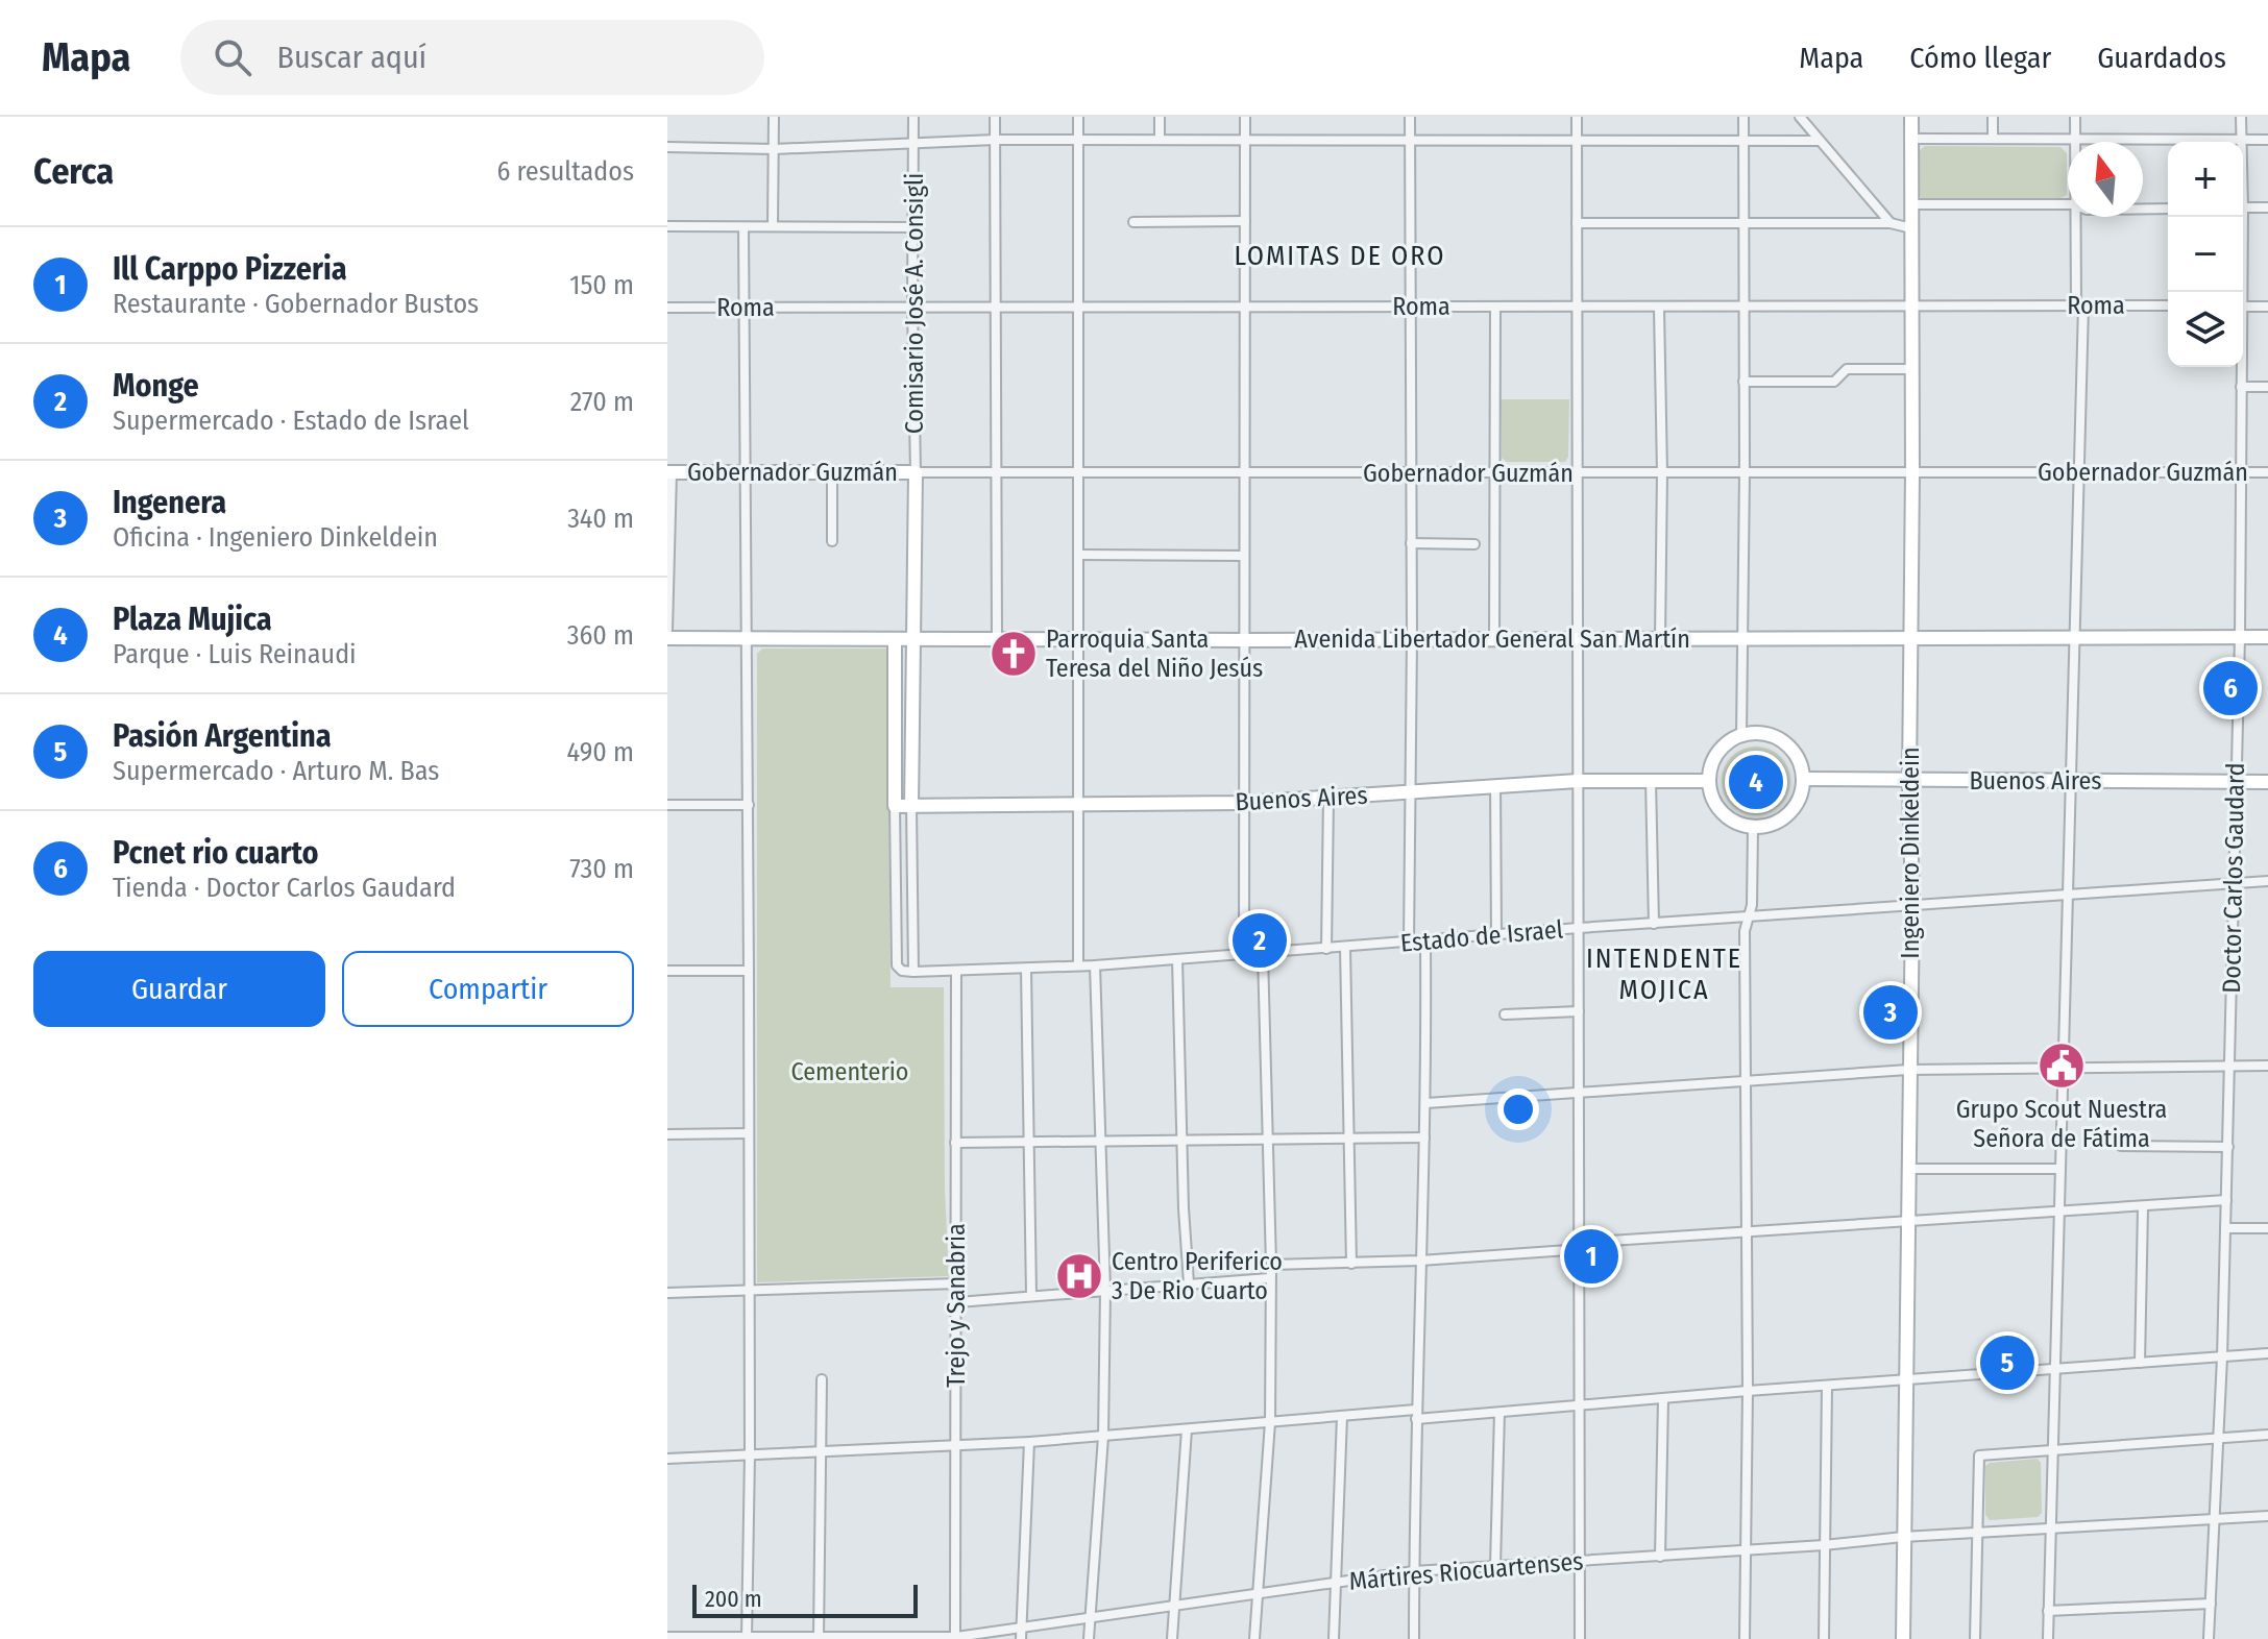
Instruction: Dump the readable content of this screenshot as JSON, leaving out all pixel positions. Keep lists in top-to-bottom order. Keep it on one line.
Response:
{"streets":{"main road":["Comisario José A. Consigli","Gobernador Guzmán","Avenida Libertador General San Martín","Buenos Aires","Ingeniero Dinkeldein"],"street":["Roma","Doctor Carlos Gaudard","Estado de Israel","Trejo y Sanabria","Mártires Riocuartenses"]},"crossings":[["Comisario José A. Consigli","Roma"],["Comisario José A. Consigli","Gobernador Guzmán"],["Comisario José A. Consigli","Avenida Libertador General San Martín"],["Roma","Ingeniero Dinkeldein"],["Gobernador Guzmán","Ingeniero Dinkeldein"],["Gobernador Guzmán","Doctor Carlos Gaudard"],["Avenida Libertador General San Martín","Ingeniero Dinkeldein"],["Avenida Libertador General San Martín","Doctor Carlos Gaudard"],["Buenos Aires","Ingeniero Dinkeldein"],["Buenos Aires","Doctor Carlos Gaudard"],["Buenos Aires","Estado de Israel"],["Ingeniero Dinkeldein","Estado de Israel"],["Ingeniero Dinkeldein","Mártires Riocuartenses"],["Doctor Carlos Gaudard","Estado de Israel"],["Doctor Carlos Gaudard","Mártires Riocuartenses"],["Estado de Israel","Trejo y Sanabria"],["Trejo y Sanabria","Mártires Riocuartenses"]],"districts":["LOMITAS DE ORO","INTENDENTE MOJICA"],"parks":["Cementerio"],"places":{"church":["Parroquia Santa Teresa del Niño Jesús"],"public building":["Grupo Scout Nuestra Señora de Fátima"],"hospital":["Centro Periferico 3 De Rio Cuarto"]},"scale_bar":"200 m","north":"top","page":{"header":"Mapa","search":"Buscar aquí","nav":["Mapa","Cómo llegar","Guardados"],"heading":["Cerca","6 resultados"],"map_buttons":["+","−"],"list":[{"mark":"1","name":"Ill Carppo Pizzeria","note":"Restaurante · Gobernador Bustos","value":"150 m"},{"mark":"2","name":"Monge","note":"Supermercado · Estado de Israel","value":"270 m"},{"mark":"3","name":"Ingenera","note":"Oficina · Ingeniero Dinkeldein","value":"340 m"},{"mark":"4","name":"Plaza Mujica","note":"Parque · Luis Reinaudi","value":"360 m"},{"mark":"5","name":"Pasión Argentina","note":"Supermercado · Arturo M. Bas","value":"490 m"},{"mark":"6","name":"Pcnet rio cuarto","note":"Tienda · Doctor Carlos Gaudard","value":"730 m"}],"pins":["6","4","2","3","1","5"],"buttons":["Guardar","Compartir"],"scale":"200 m"}}
